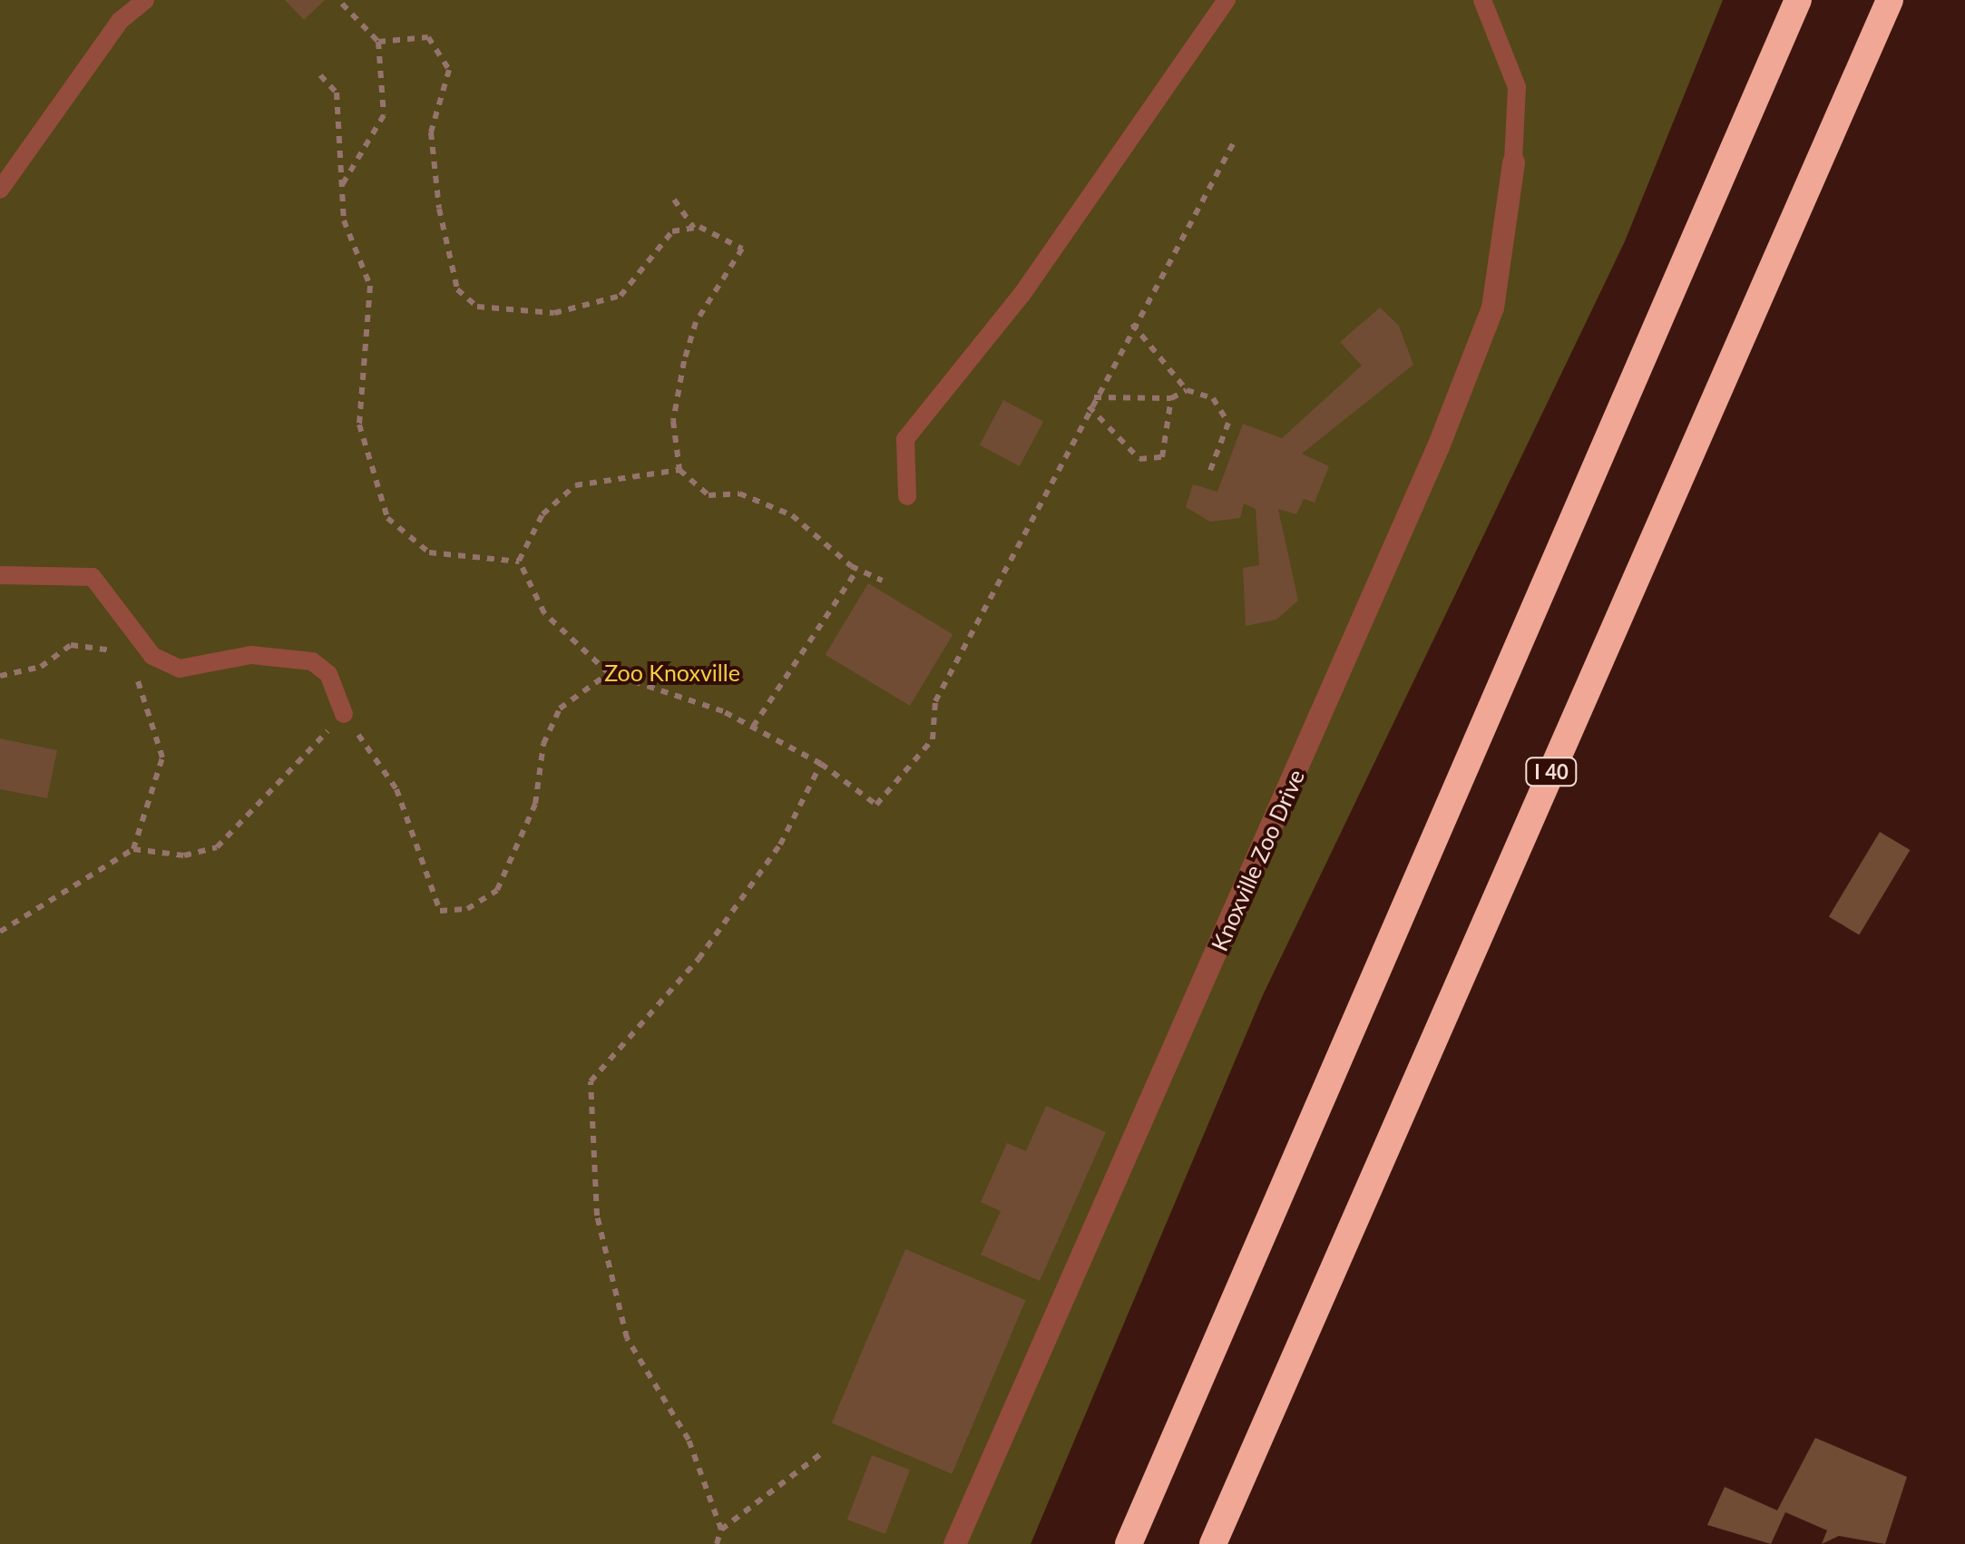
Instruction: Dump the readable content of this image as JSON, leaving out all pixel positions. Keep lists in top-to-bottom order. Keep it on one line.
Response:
{"streets":{"highway":["I 40"],"street":["Knoxville Zoo Drive"]},"parks":["Zoo Knoxville"]}
